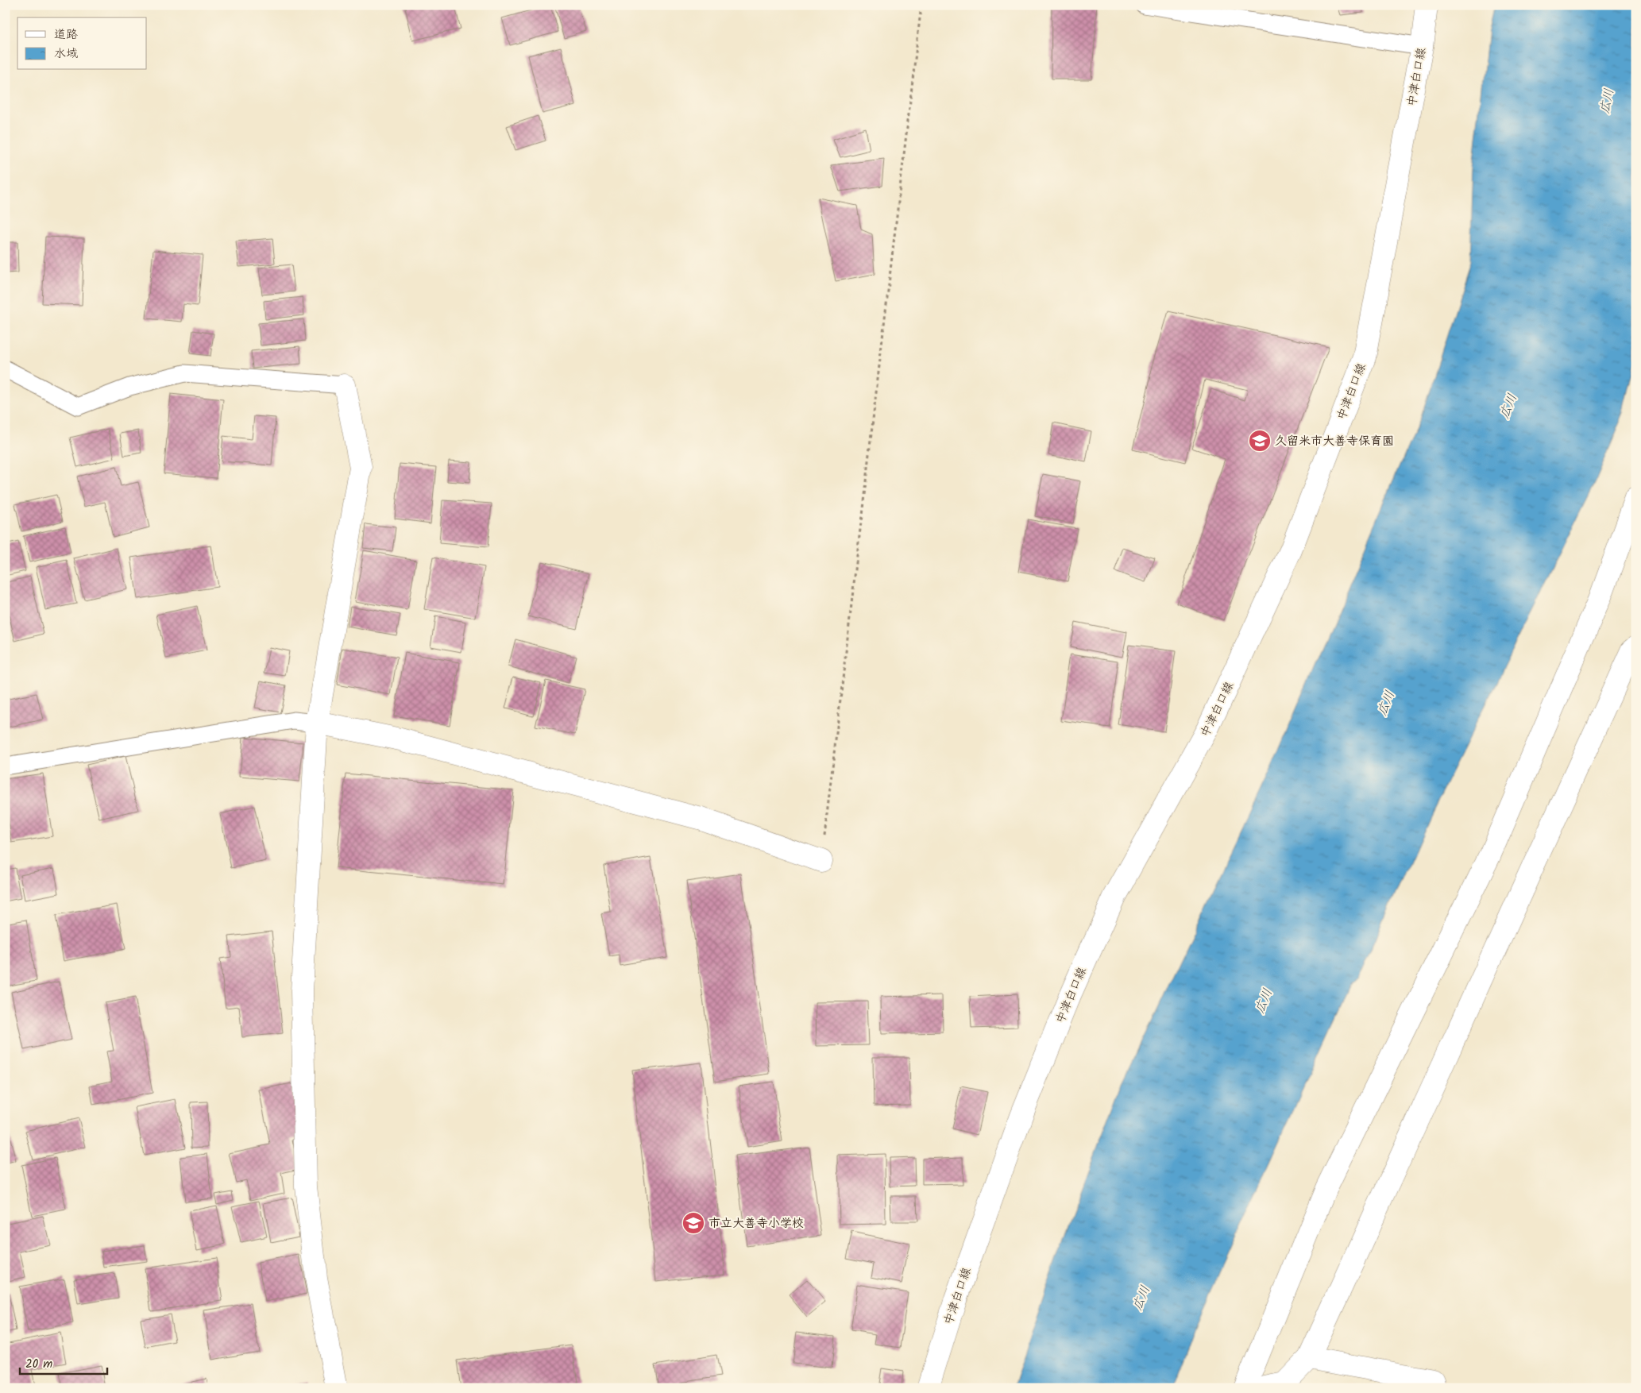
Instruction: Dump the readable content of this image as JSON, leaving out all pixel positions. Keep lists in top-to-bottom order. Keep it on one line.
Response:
{"streets":{"street":["中津白口線"]},"water":["広川"],"places":{"school or university":["久留米市大善寺保育園","市立大善寺小学校"]},"legend":["道路","水域"],"scale_bar":"20 m"}
